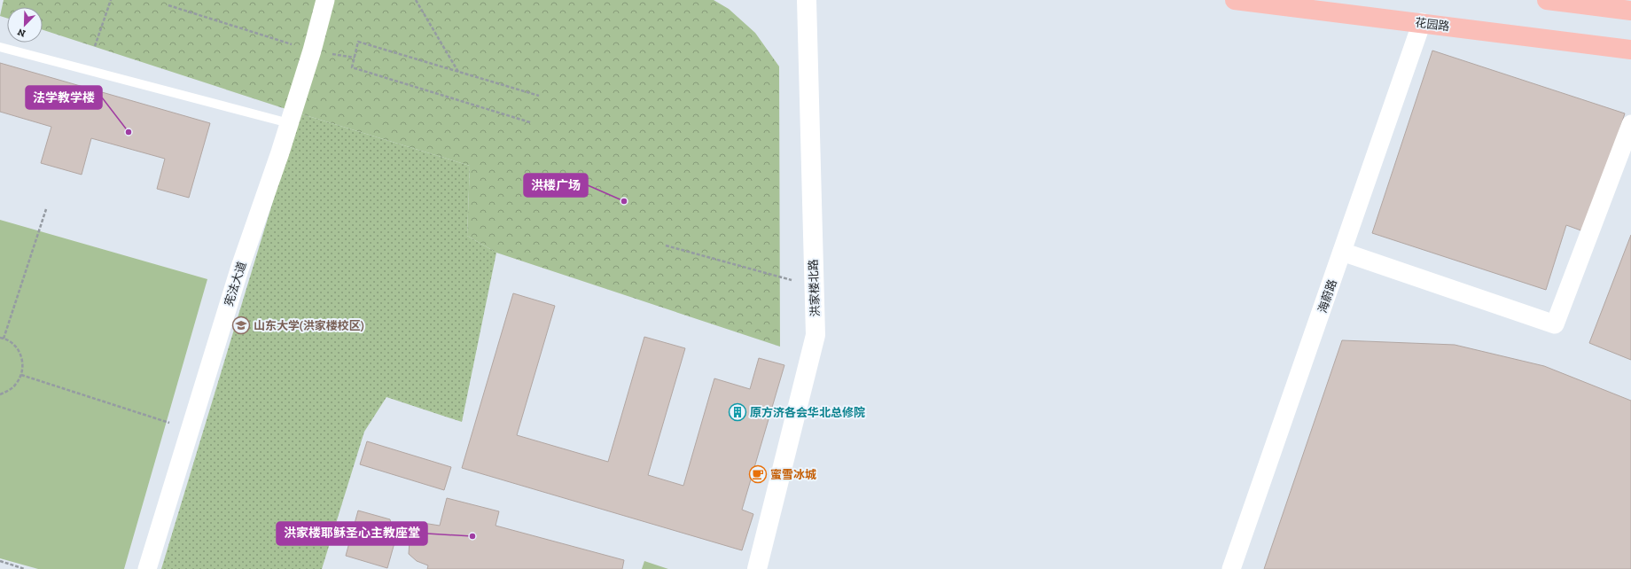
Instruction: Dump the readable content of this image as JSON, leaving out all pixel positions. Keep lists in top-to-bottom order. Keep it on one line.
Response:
{"streets":{"main road":["花园路"],"street":["宪法大道","洪家楼北路","海蔚路"]},"crossings":[["花园路","海蔚路"]],"places":{"other":["法学教学楼","洪楼广场","洪家楼耶稣圣心主教座堂"],"school or university":["山东大学(洪家楼校区)"],"building":["原方济各会华北总修院"],"cafe":["蜜雪冰城"]},"north":"bottom left"}
